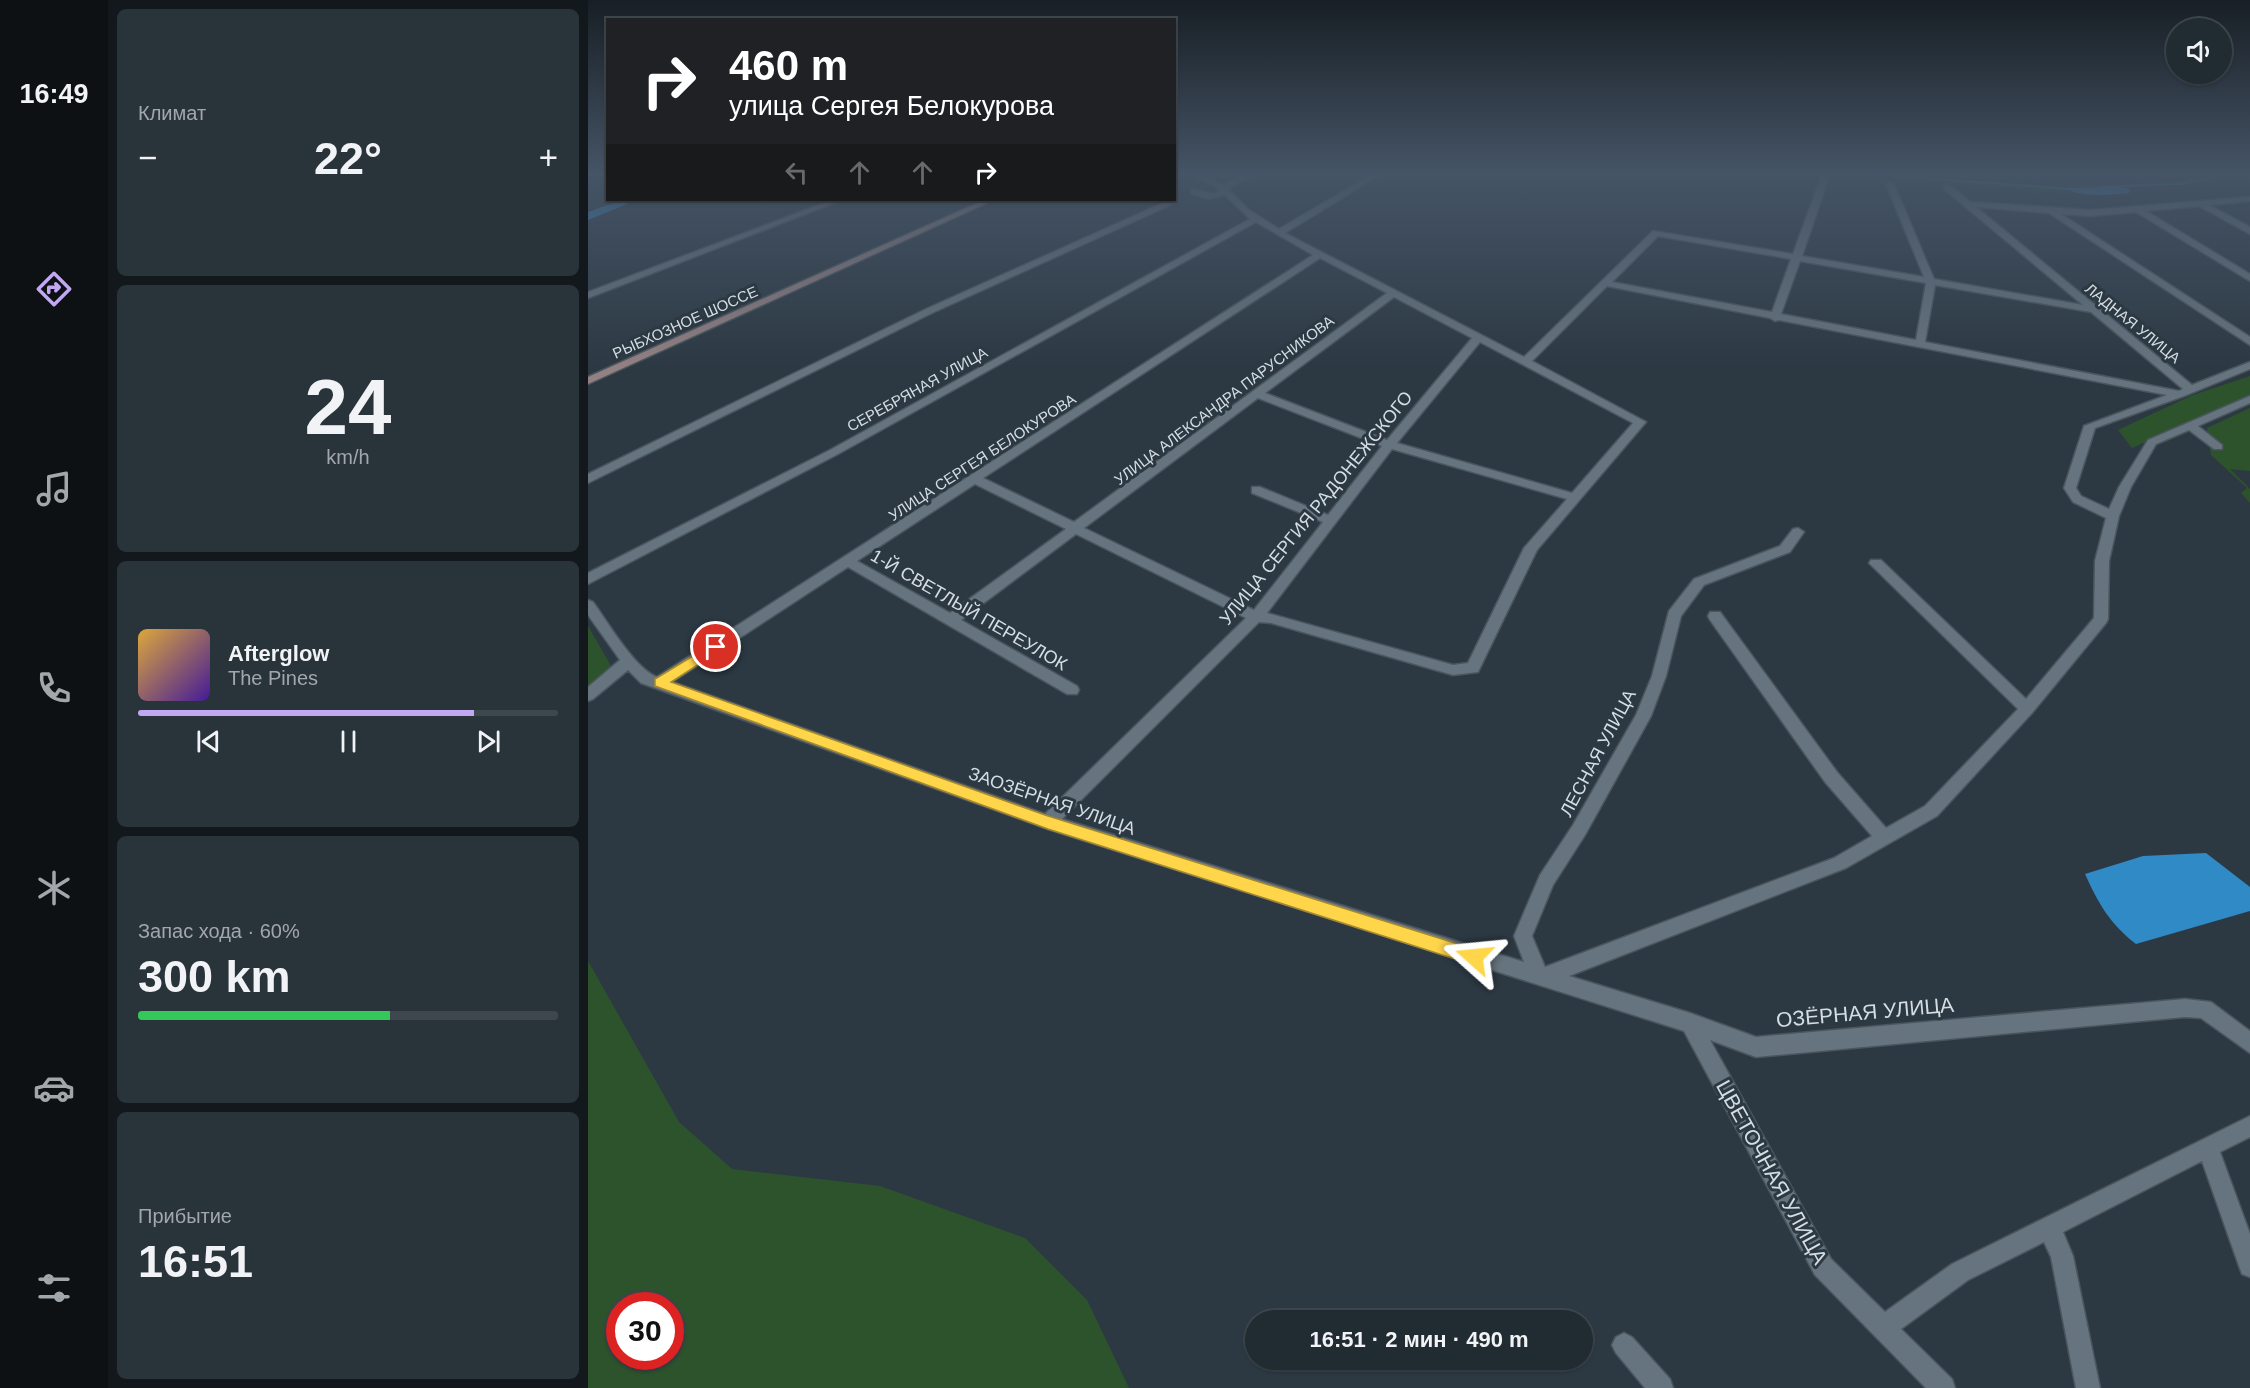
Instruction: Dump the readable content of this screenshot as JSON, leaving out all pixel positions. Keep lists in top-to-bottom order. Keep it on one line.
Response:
{"streets":{"street":["РЫБХОЗНОЕ ШОССЕ","ЛАДНАЯ УЛИЦА","СЕРЕБРЯНАЯ УЛИЦА","УЛИЦА АЛЕКСАНДРА ПАРУСНИКОВА","УЛИЦА СЕРГЕЯ БЕЛОКУРОВА","УЛИЦА СЕРГИЯ РАДОНЕЖСКОГО","1-Й СВЕТЛЫЙ ПЕРЕУЛОК","ЛЕСНАЯ УЛИЦА","ЗАОЗЁРНАЯ УЛИЦА","ОЗЁРНАЯ УЛИЦА","ЦВЕТОЧНАЯ УЛИЦА"]},"crossings":[["УЛИЦА СЕРГЕЯ БЕЛОКУРОВА","1-Й СВЕТЛЫЙ ПЕРЕУЛОК"],["УЛИЦА СЕРГЕЯ БЕЛОКУРОВА","ЗАОЗЁРНАЯ УЛИЦА"],["УЛИЦА СЕРГИЯ РАДОНЕЖСКОГО","ЗАОЗЁРНАЯ УЛИЦА"],["ЛЕСНАЯ УЛИЦА","ЗАОЗЁРНАЯ УЛИЦА"],["ЛЕСНАЯ УЛИЦА","ОЗЁРНАЯ УЛИЦА"],["ЗАОЗЁРНАЯ УЛИЦА","ОЗЁРНАЯ УЛИЦА"],["ОЗЁРНАЯ УЛИЦА","ЦВЕТОЧНАЯ УЛИЦА"]],"page":{"tabs":"16:49","tile":["Климат",["24","km/h"],["Запас хода · 60%","300 km"],["Прибытие","16:51"]],"turn":["460 m","улица Сергея Белокурова"],"heat":["−","22°","+"],"song":["Afterglow","The Pines"],"limit":"30","trip":"16:51 · 2 мин · 490 m"}}
